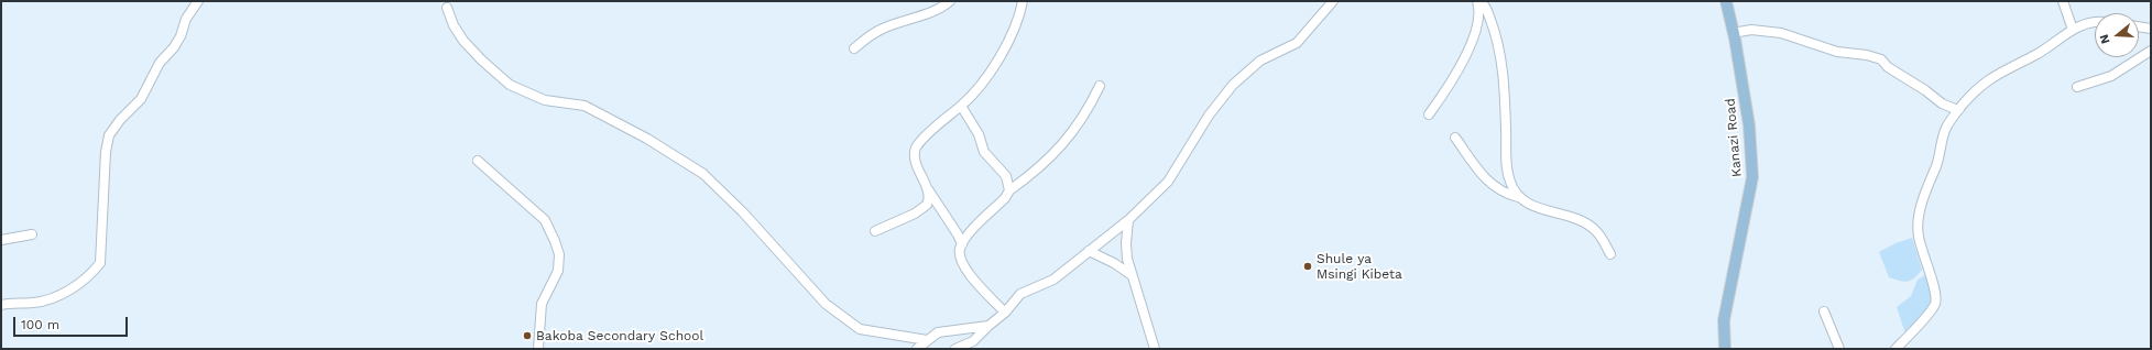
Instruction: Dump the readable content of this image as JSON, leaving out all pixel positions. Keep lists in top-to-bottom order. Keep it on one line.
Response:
{"streets":{"main road":["Kanazi Road"]},"places":["Shule ya Msingi Kibeta","Bakoba Secondary School"],"scale_bar":"100 m","north":"left"}
